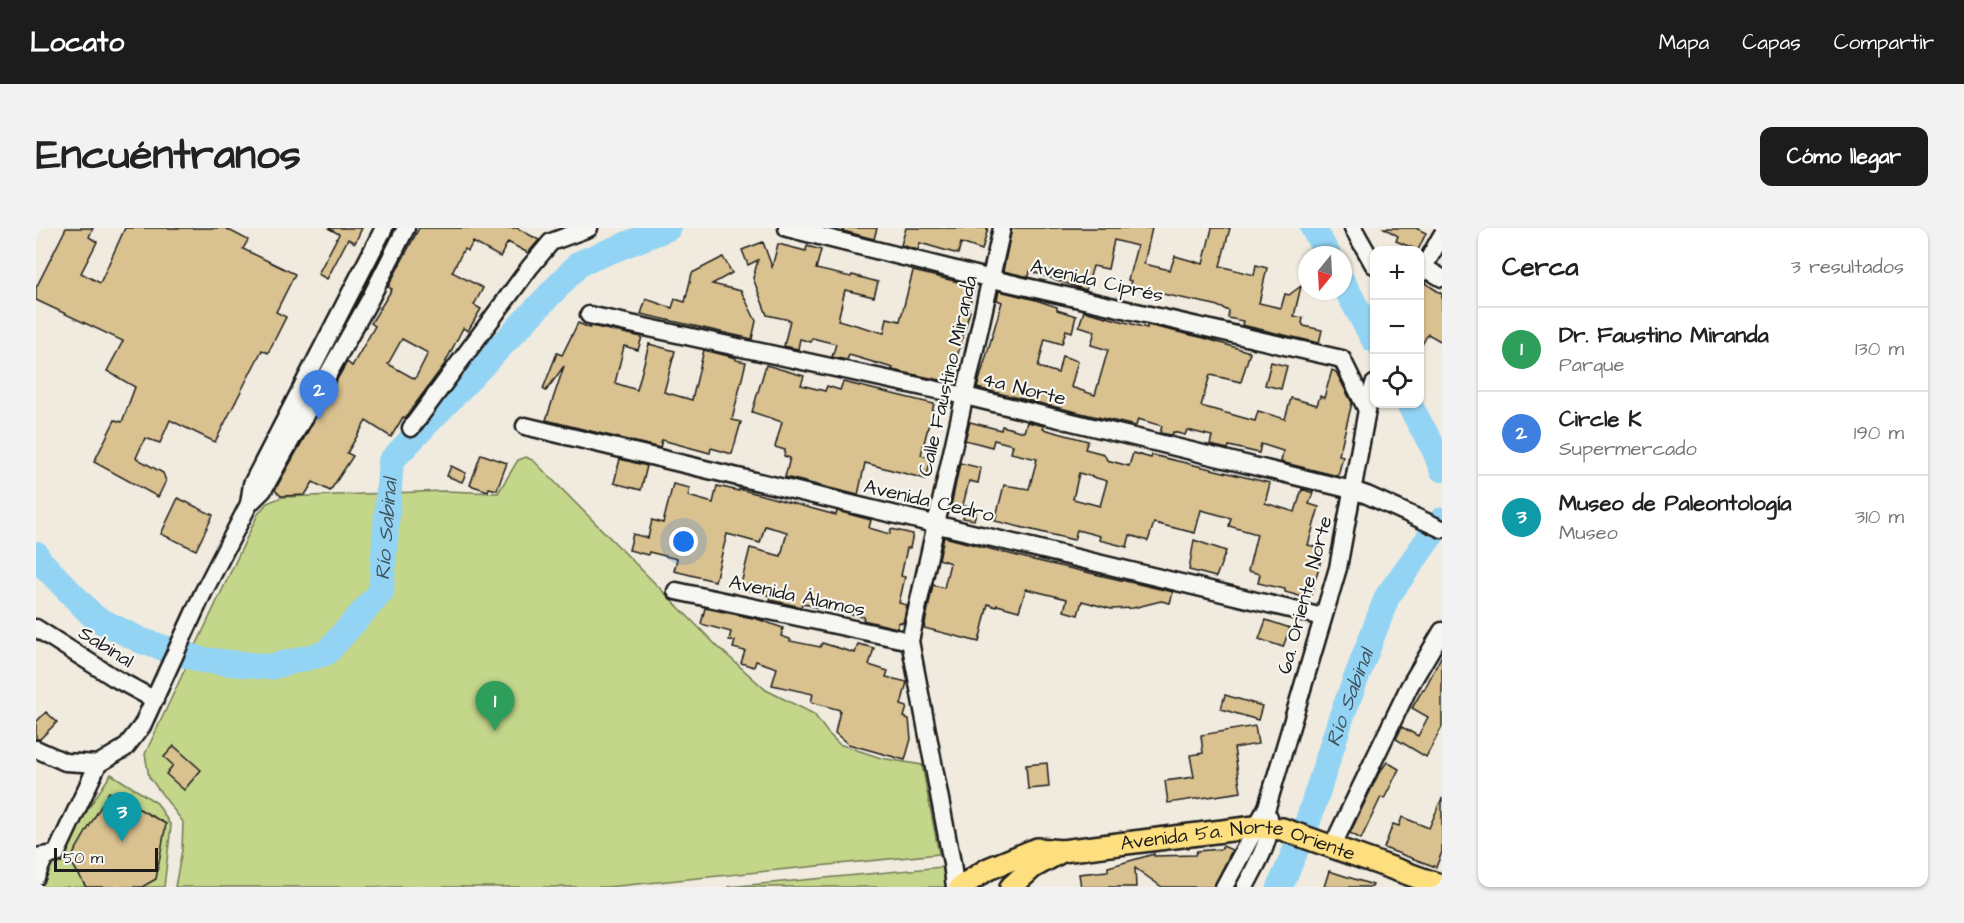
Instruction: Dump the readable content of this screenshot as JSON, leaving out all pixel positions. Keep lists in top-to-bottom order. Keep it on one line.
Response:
{"streets":{"main road":["Avenida 5a. Norte Oriente"],"street":["Avenida Ciprés","Calle Faustino Miranda","4a Norte","Avenida Cedro","6a. Oriente Norte","Avenida Álamos","Sabinal"]},"crossings":[["Avenida Ciprés","Calle Faustino Miranda"],["Avenida Ciprés","6a. Oriente Norte"],["Calle Faustino Miranda","4a Norte"],["Calle Faustino Miranda","Avenida Cedro"],["Calle Faustino Miranda","Avenida Álamos"],["4a Norte","6a. Oriente Norte"],["Avenida Cedro","6a. Oriente Norte"],["6a. Oriente Norte","Avenida 5a. Norte Oriente"]],"water":["Río Sabinal"],"scale_bar":"50 m","north":"bottom","page":{"header":"Locato","nav":["Mapa","Capas","Compartir"],"title":"Encuéntranos","buttons":"Cómo llegar","heading":["Cerca","3 resultados"],"map_buttons":["+","−"],"list":[{"mark":"1","name":"Dr. Faustino Miranda","note":"Parque","value":"130 m"},{"mark":"2","name":"Circle K","note":"Supermercado","value":"190 m"},{"mark":"3","name":"Museo de Paleontología","note":"Museo","value":"310 m"}],"pins":["2","1","3"],"scale":"50 m"}}
